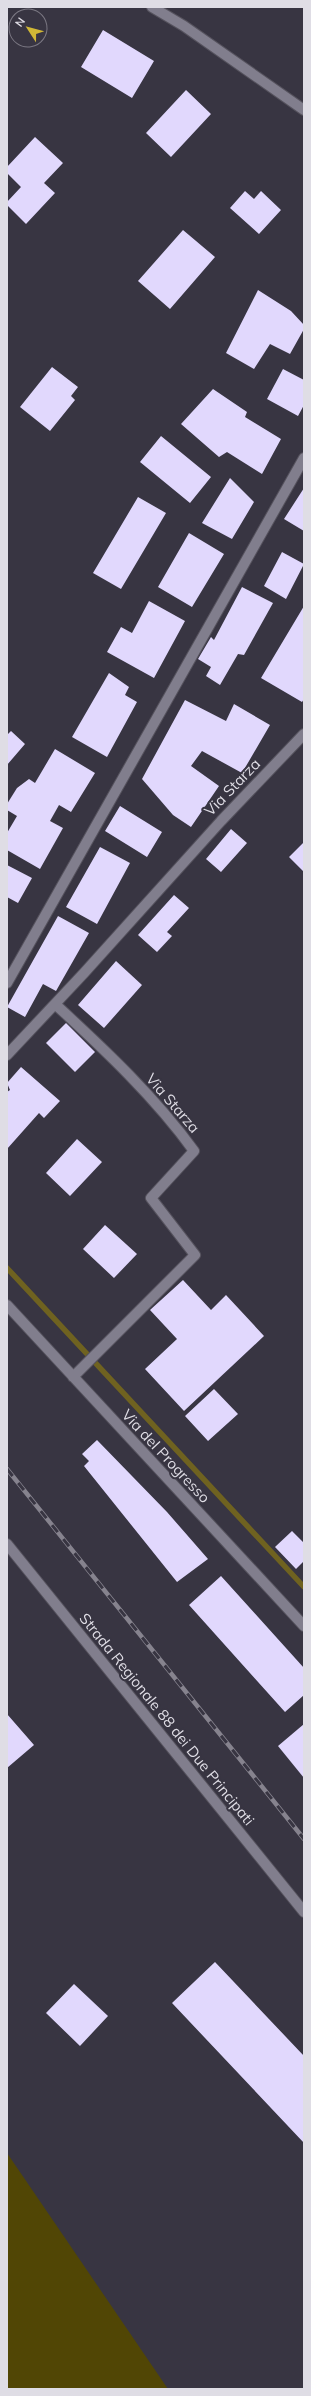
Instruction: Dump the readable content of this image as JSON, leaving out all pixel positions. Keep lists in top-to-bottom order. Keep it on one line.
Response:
{"streets":{"street":["Via Starza","Via del Progresso","Strada Regionale 88 dei Due Principati"]},"crossings":[["Via Starza","Via del Progresso"]],"north":"top left"}
